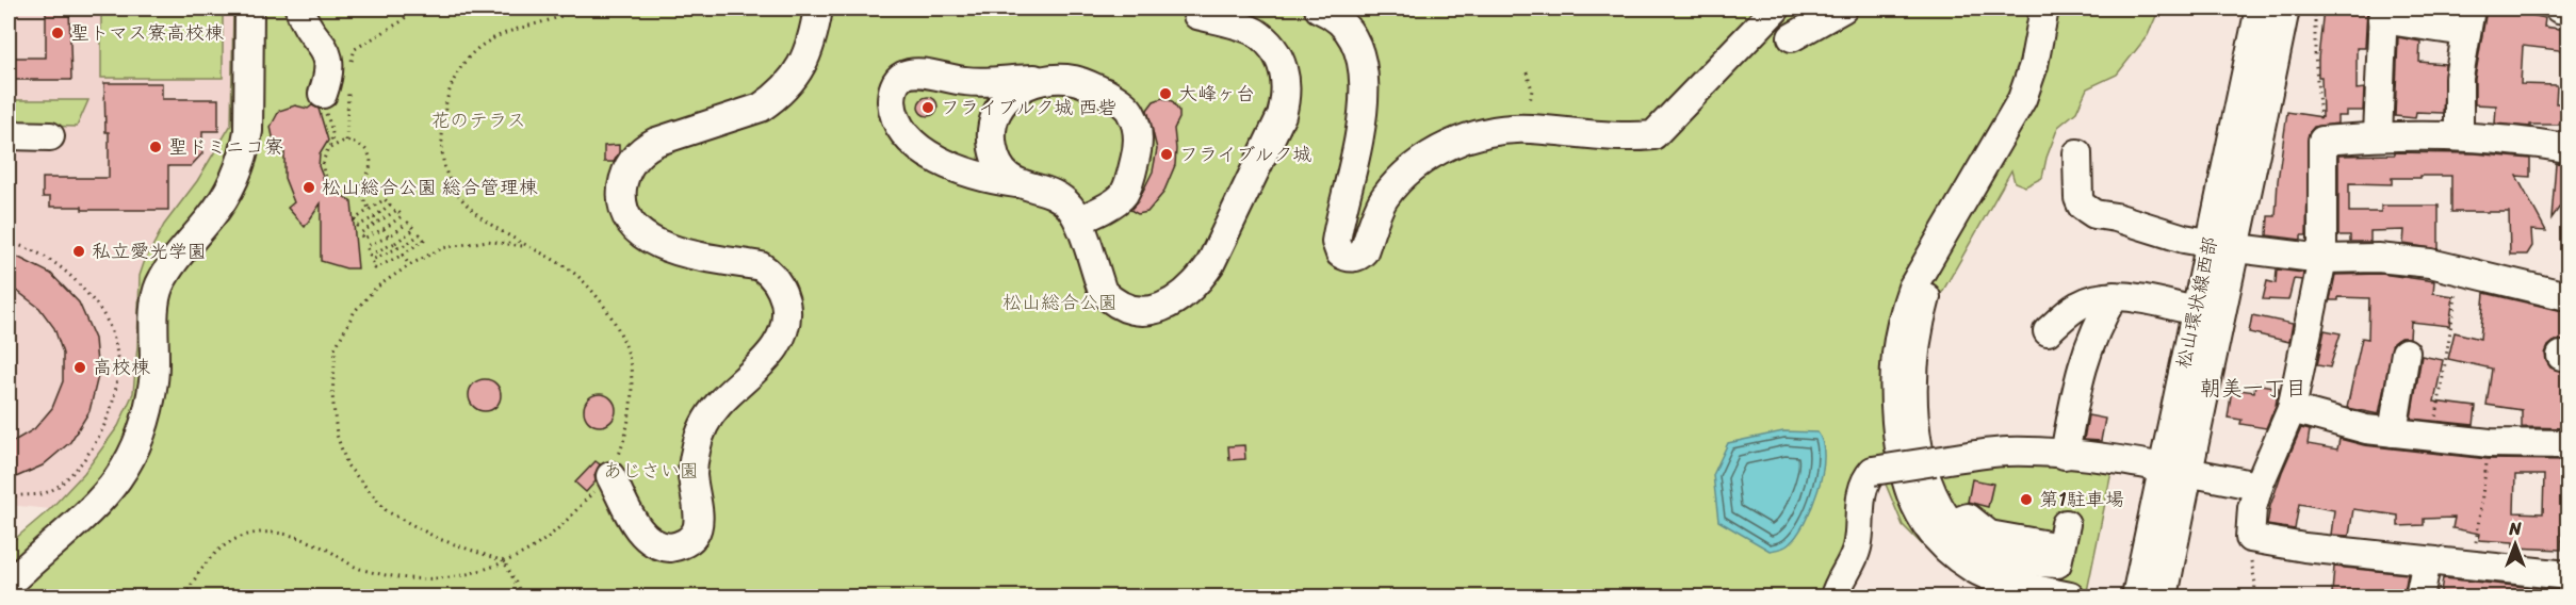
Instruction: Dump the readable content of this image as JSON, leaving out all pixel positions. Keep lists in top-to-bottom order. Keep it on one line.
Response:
{"streets":{"street":["松山環状線西部"]},"districts":["朝美一丁目"],"parks":["花のテラス","松山総合公園","あじさい園"],"places":["聖トマス寮高校棟","大峰ヶ台","フライブルク城 西砦","聖ドミニコ寮","フライブルク城","松山総合公園 総合管理棟","私立愛光学園","高校棟","第1駐車場"],"north":"top"}
